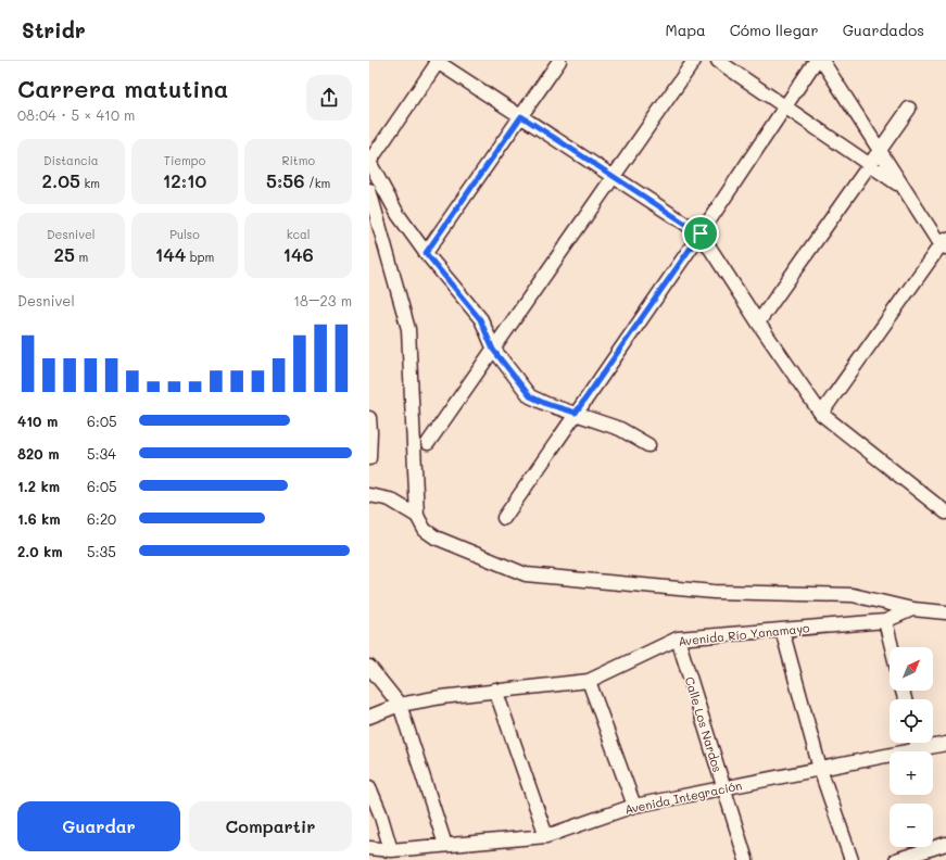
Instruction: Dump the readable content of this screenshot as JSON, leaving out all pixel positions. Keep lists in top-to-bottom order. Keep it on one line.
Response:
{"streets":{"street":["Avenida Río Yanamayo","Calle Los Nardos","Avenida Integración"]},"crossings":[["Avenida Río Yanamayo","Calle Los Nardos"],["Calle Los Nardos","Avenida Integración"]],"north":"top right","page":{"header":"Stridr","nav":["Mapa","Cómo llegar","Guardados"],"heading":["Carrera matutina","08:04 · 5 × 410 m"],"stats":[["Distancia","2.05 km"],["Tiempo","12:10"],["Ritmo","5:56 /km"],["Desnivel","25 m"],["Pulso","144 bpm"],["kcal","146"]],"chart":["Desnivel","18–23 m"],"list":[{"name":"410 m","note":"6:05"},{"name":"820 m","note":"5:34"},{"name":"1.2 km","note":"6:05"},{"name":"1.6 km","note":"6:20"},{"name":"2.0 km","note":"5:35"}],"map_buttons":["+","−"],"buttons":["Guardar","Compartir"]}}
